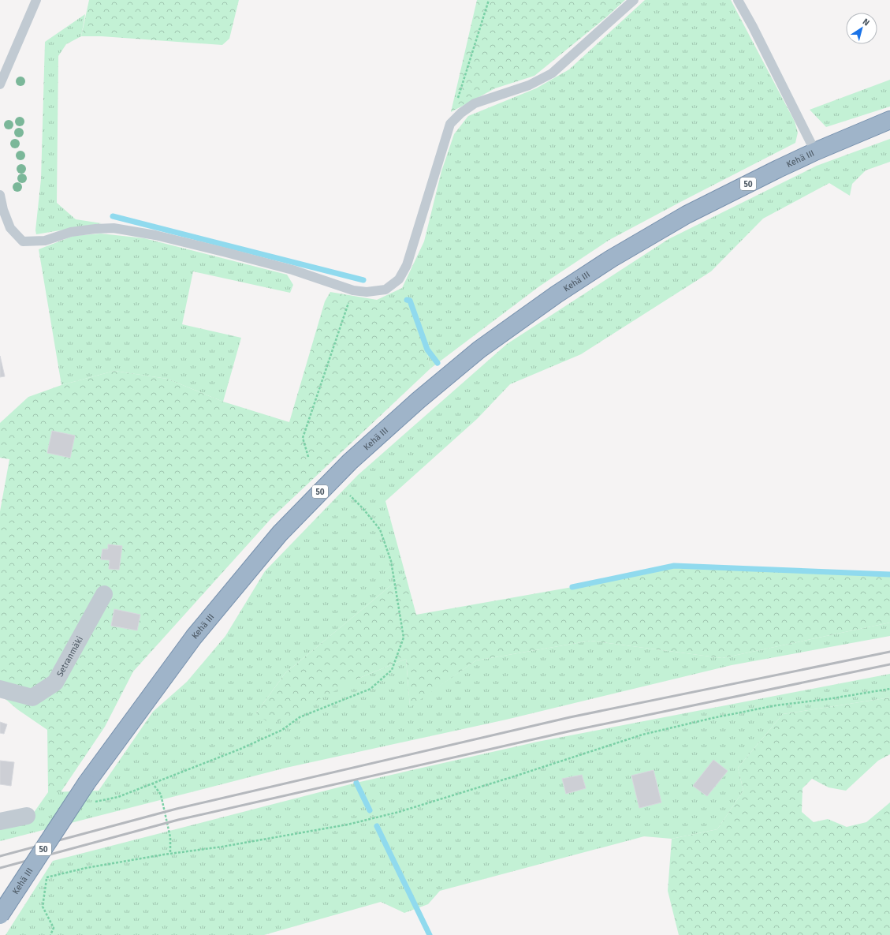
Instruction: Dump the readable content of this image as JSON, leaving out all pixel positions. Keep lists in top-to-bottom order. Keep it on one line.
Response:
{"streets":{"highway":["Kehä III","50"],"street":["Setranmäki"]},"north":"top right"}
